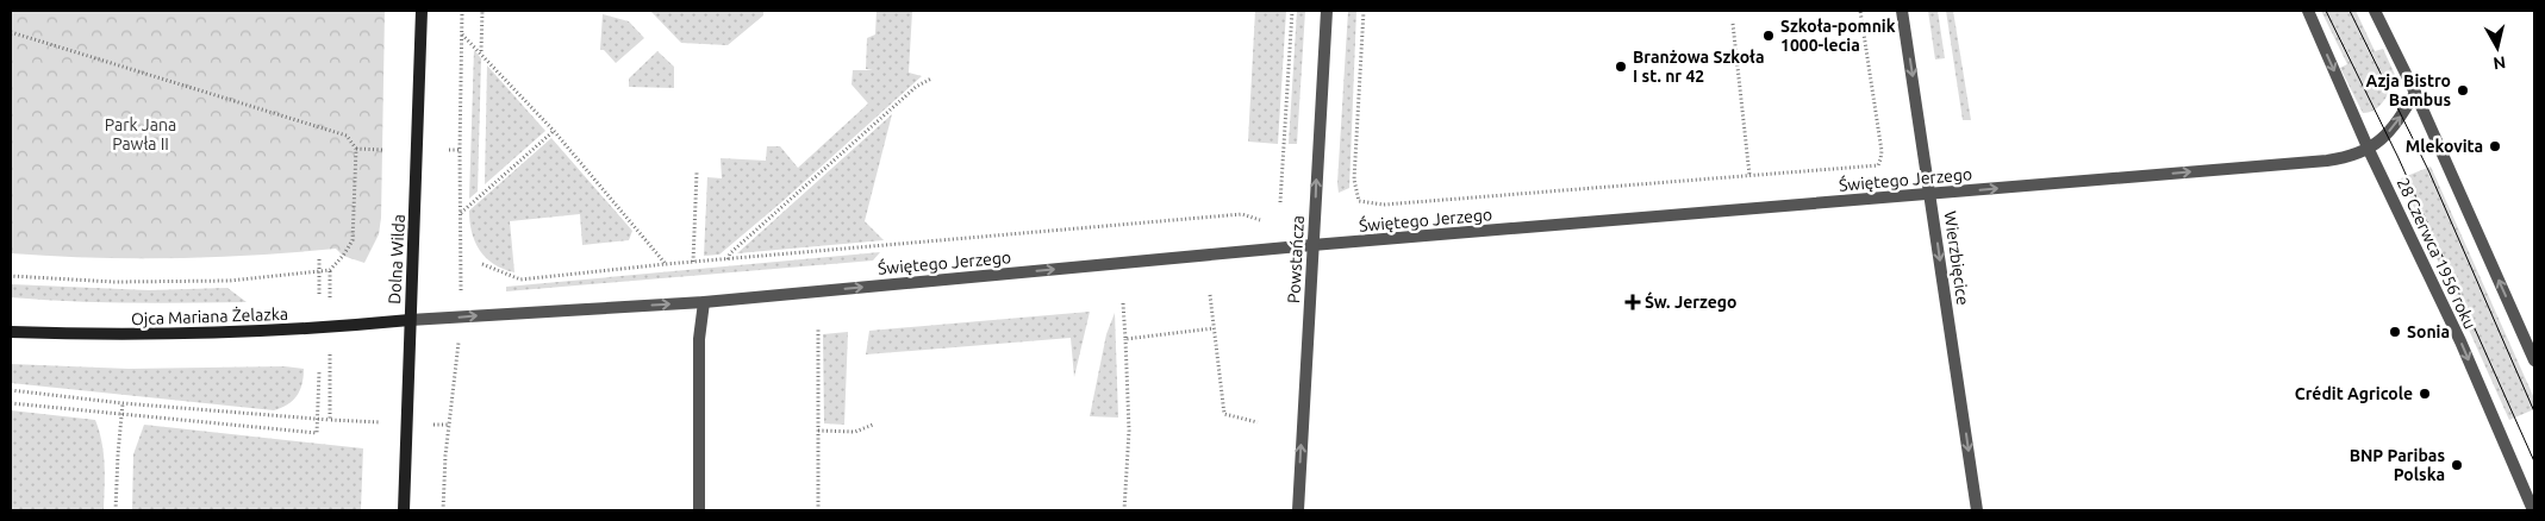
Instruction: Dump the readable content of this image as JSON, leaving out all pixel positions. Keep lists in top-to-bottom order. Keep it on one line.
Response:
{"streets":{"street":["Świętego Jerzego","28 Czerwca 1956 roku","Wierzbięcice","Dolna Wilda","Powstańcza","Ojca Mariana Żelazka"]},"crossings":[["Świętego Jerzego","28 Czerwca 1956 roku"],["Świętego Jerzego","Wierzbięcice"],["Świętego Jerzego","Dolna Wilda"],["Świętego Jerzego","Powstańcza"],["Świętego Jerzego","Ojca Mariana Żelazka"],["Dolna Wilda","Ojca Mariana Żelazka"]],"one_way":["Świętego Jerzego","Wierzbięcice","Powstańcza"],"parks":["Park Jana Pawła II"],"places":{"other":["Szkoła-pomnik 1000-lecia","Branżowa Szkoła I st. nr 42","Azja Bistro Bambus","Mlekovita","Sonia","Crédit Agricole","BNP Paribas Polska"],"health":["Św. Jerzego"]},"north":"bottom"}
